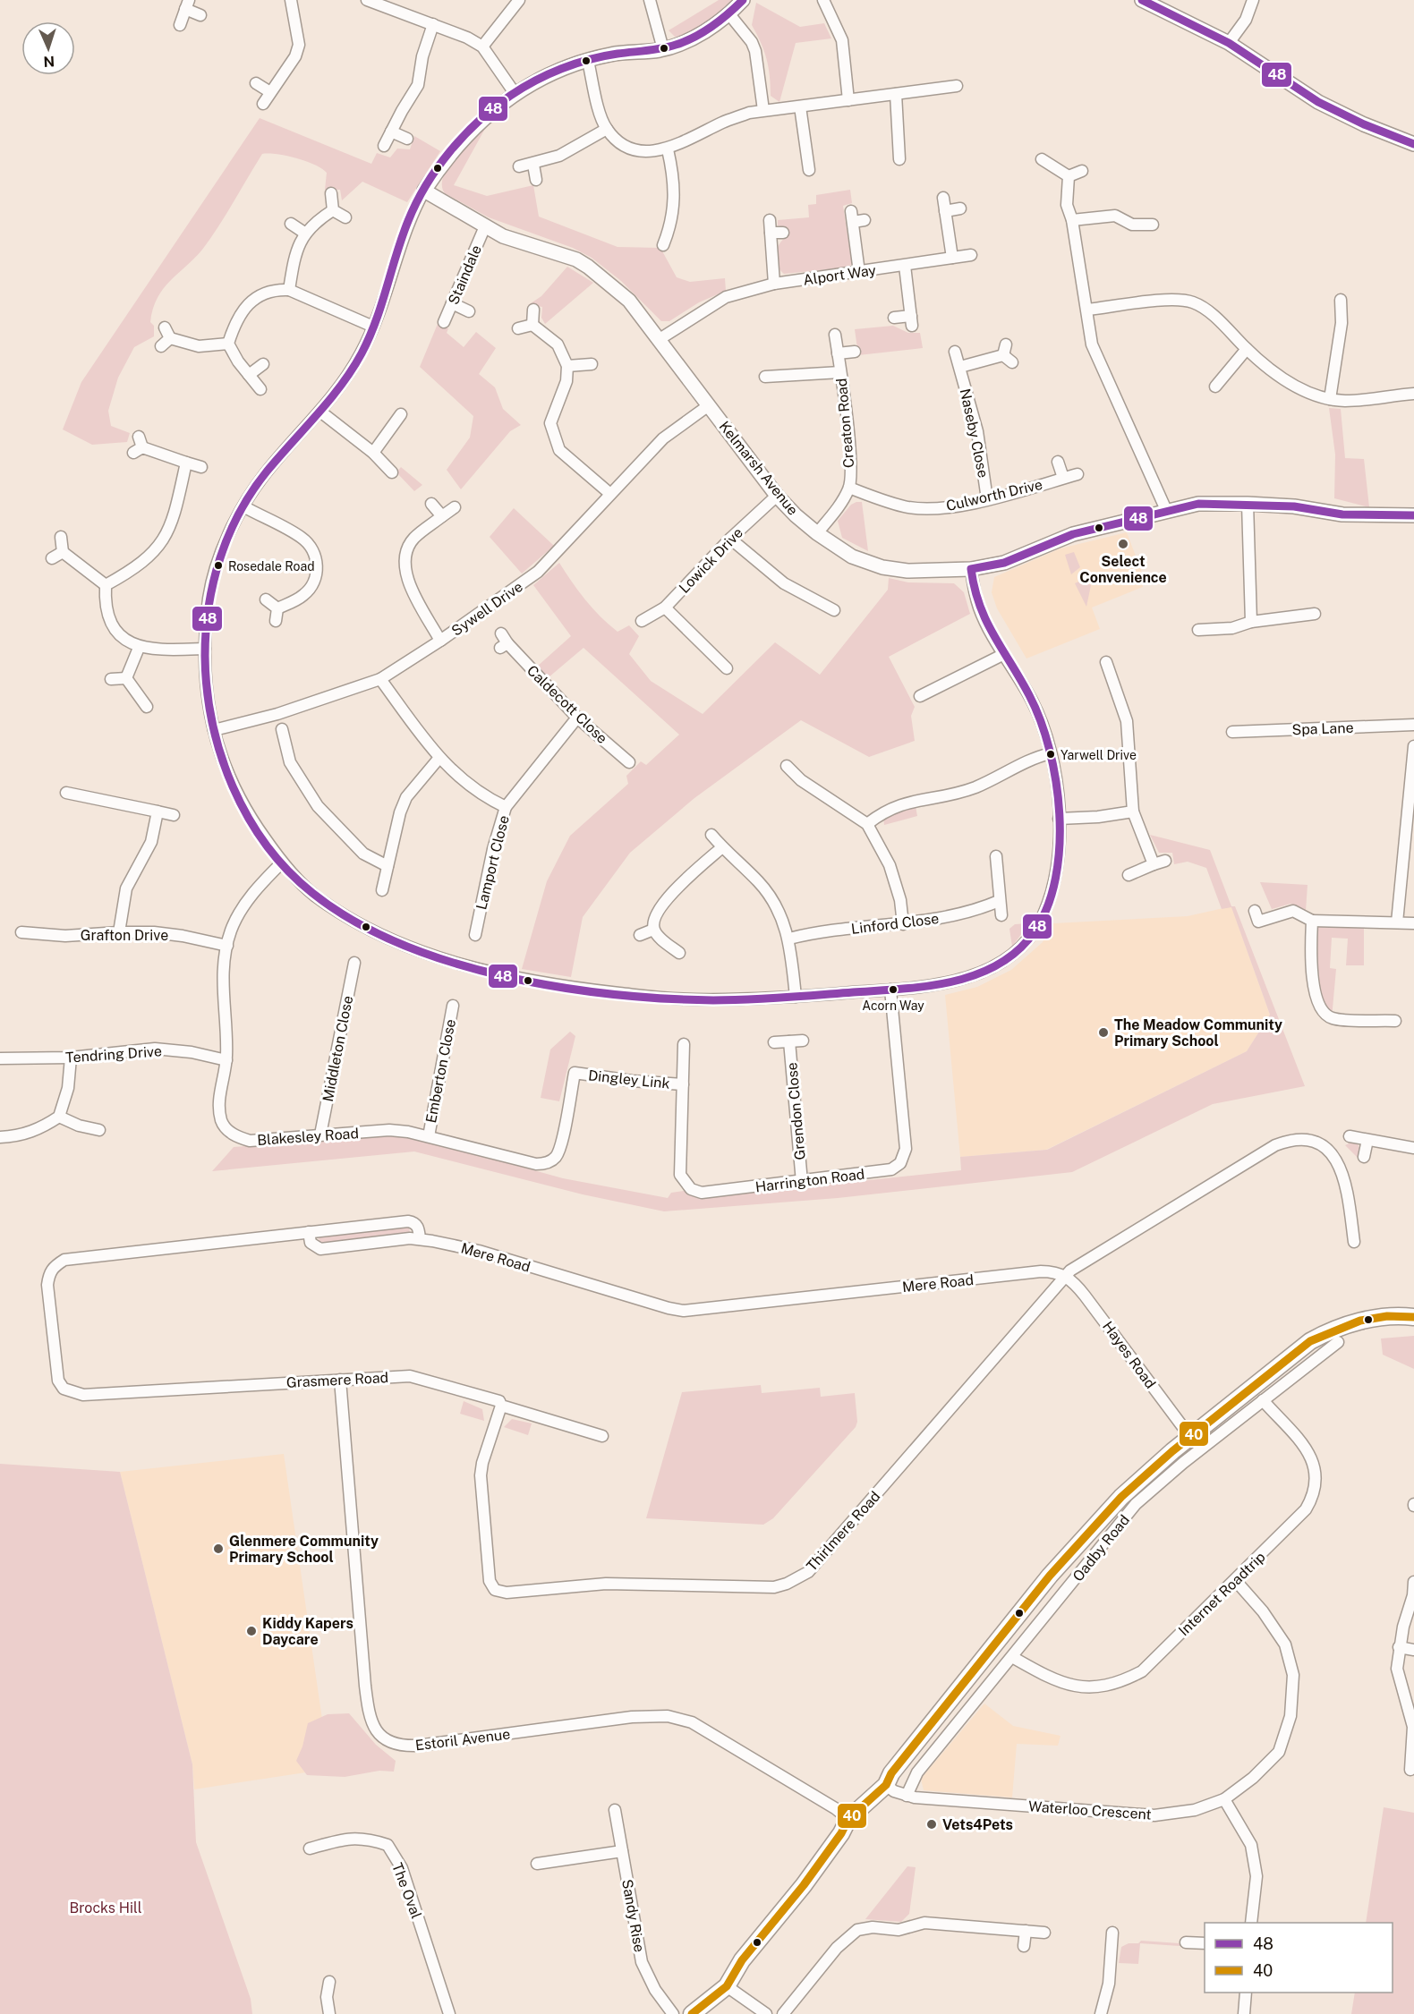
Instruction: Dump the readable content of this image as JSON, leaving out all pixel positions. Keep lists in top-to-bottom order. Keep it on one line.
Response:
{"streets":{"main road":["Oadby Road"],"street":["Staindale","Alport Way","Creaton Road","Naseby Close","Kelmarsh Avenue","Culworth Drive","Lowick Drive","Sywell Drive","Caldecott Close","Spa Lane","Lamport Close","Linford Close","Grafton Drive","Middleton Close","Tendring Drive","Emberton Close","Dingley Link","Grendon Close","Blakesley Road","Harrington Road","Mere Road","Hayes Road","Grasmere Road","Thirlmere Road","Internet Roadtrip","Estoril Avenue","Waterloo Crescent","The Oval","Sandy Rise"]},"crossings":[["Staindale","Kelmarsh Avenue"],["Alport Way","Kelmarsh Avenue"],["Creaton Road","Kelmarsh Avenue"],["Creaton Road","Culworth Drive"],["Naseby Close","Culworth Drive"],["Kelmarsh Avenue","Lowick Drive"],["Kelmarsh Avenue","Sywell Drive"],["Caldecott Close","Lamport Close"],["Grafton Drive","Blakesley Road"],["Middleton Close","Blakesley Road"],["Tendring Drive","Blakesley Road"],["Emberton Close","Blakesley Road"],["Dingley Link","Blakesley Road"],["Dingley Link","Harrington Road"],["Grendon Close","Harrington Road"],["Mere Road","Hayes Road"],["Mere Road","Grasmere Road"],["Mere Road","Thirlmere Road"],["Hayes Road","Thirlmere Road"],["Hayes Road","Oadby Road"],["Grasmere Road","Thirlmere Road"],["Grasmere Road","Estoril Avenue"],["Oadby Road","Internet Roadtrip"],["Oadby Road","Estoril Avenue"],["Oadby Road","Waterloo Crescent"],["Internet Roadtrip","Waterloo Crescent"]],"parks":["Brocks Hill"],"places":["Select Convenience","Rosedale Road","Yarwell Drive","Acorn Way","The Meadow Community Primary School","Glenmere Community Primary School","Kiddy Kapers Daycare","Vets4Pets"],"lines":["transit line 48","transit line 40"],"legend":["48","40"],"north":"bottom"}
